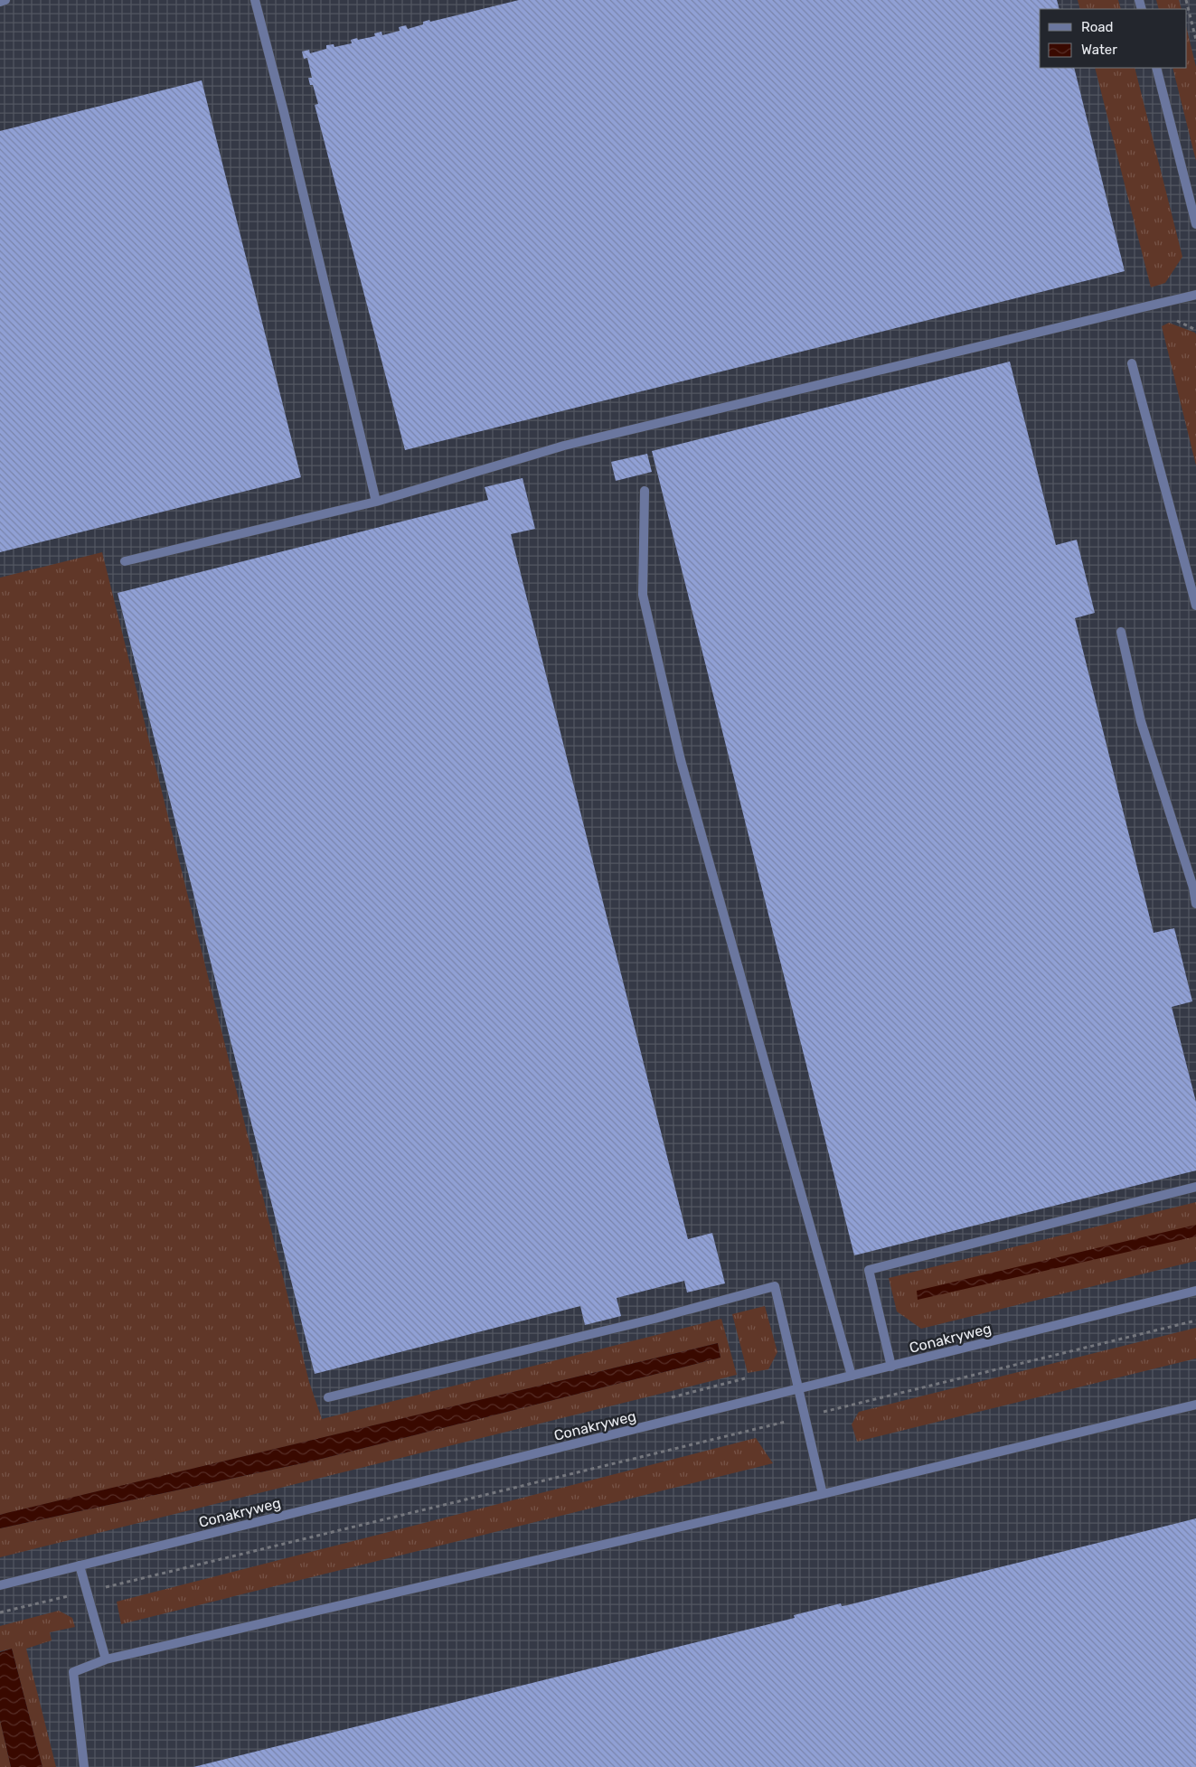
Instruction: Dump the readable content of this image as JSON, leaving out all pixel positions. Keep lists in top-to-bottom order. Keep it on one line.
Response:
{"streets":{"street":["Conakryweg"]},"legend":["Road","Water"]}
